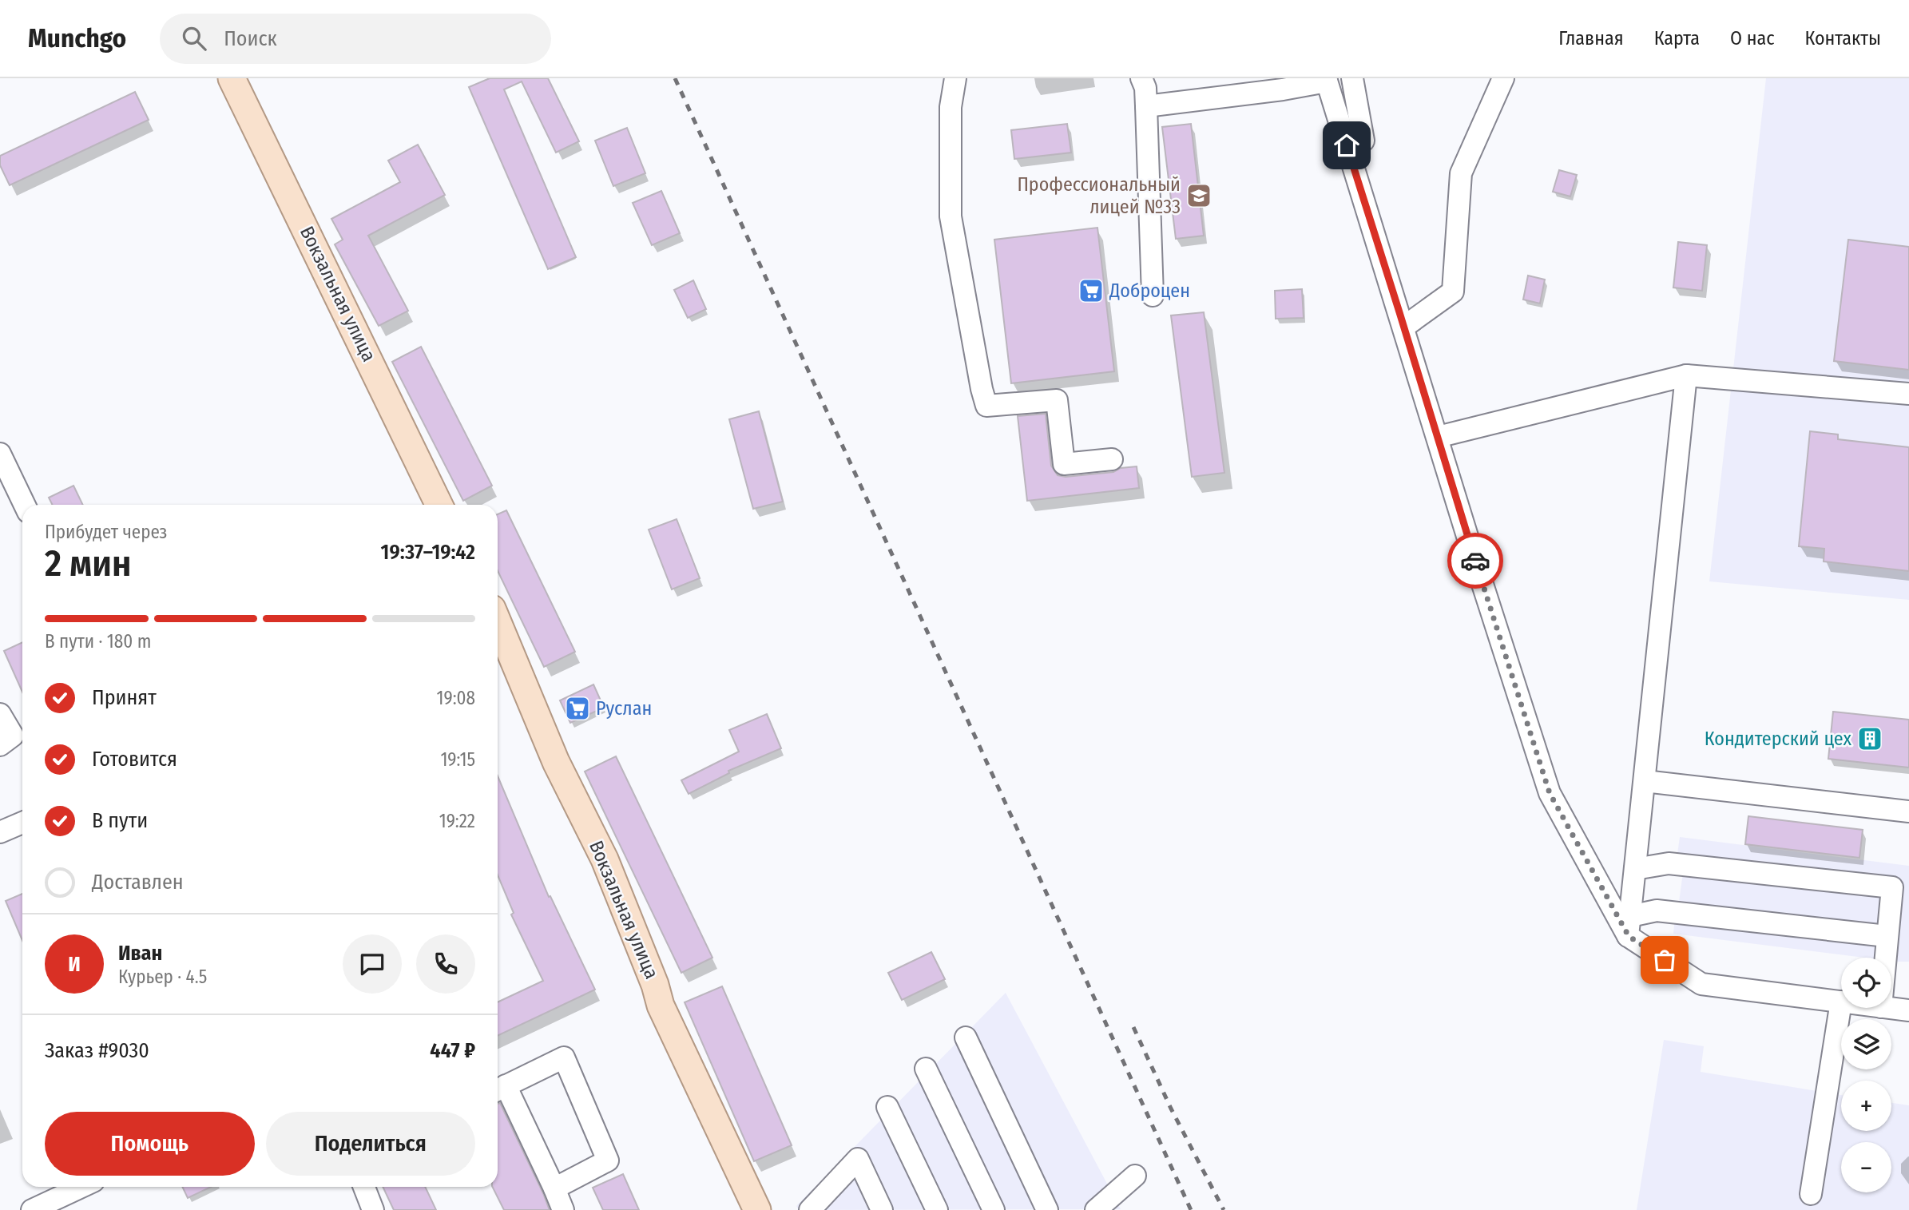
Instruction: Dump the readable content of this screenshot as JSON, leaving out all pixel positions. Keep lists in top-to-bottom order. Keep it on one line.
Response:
{"streets":{"main road":["Вокзальная улица"]},"places":{"school or university":["Профессиональный лицей №33"],"supermarket":["Доброцен","Руслан"],"building":["Кондитерский цех"]},"page":{"header":"Munchgo","search":"Поиск","nav":["Главная","Карта","О нас","Контакты"],"heading":["2 мин","Прибудет через","19:37–19:42"],"panel":["Иван","Курьер · 4.5","Заказ #9030","447 ₽"],"bar":"В пути · 180 m","list":[["Принят","19:08"],["Готовится","19:15"],["В пути","19:22"],"Доставлен"],"round":"И","map_buttons":["+","−"],"buttons":["Помощь","Поделиться"]}}
